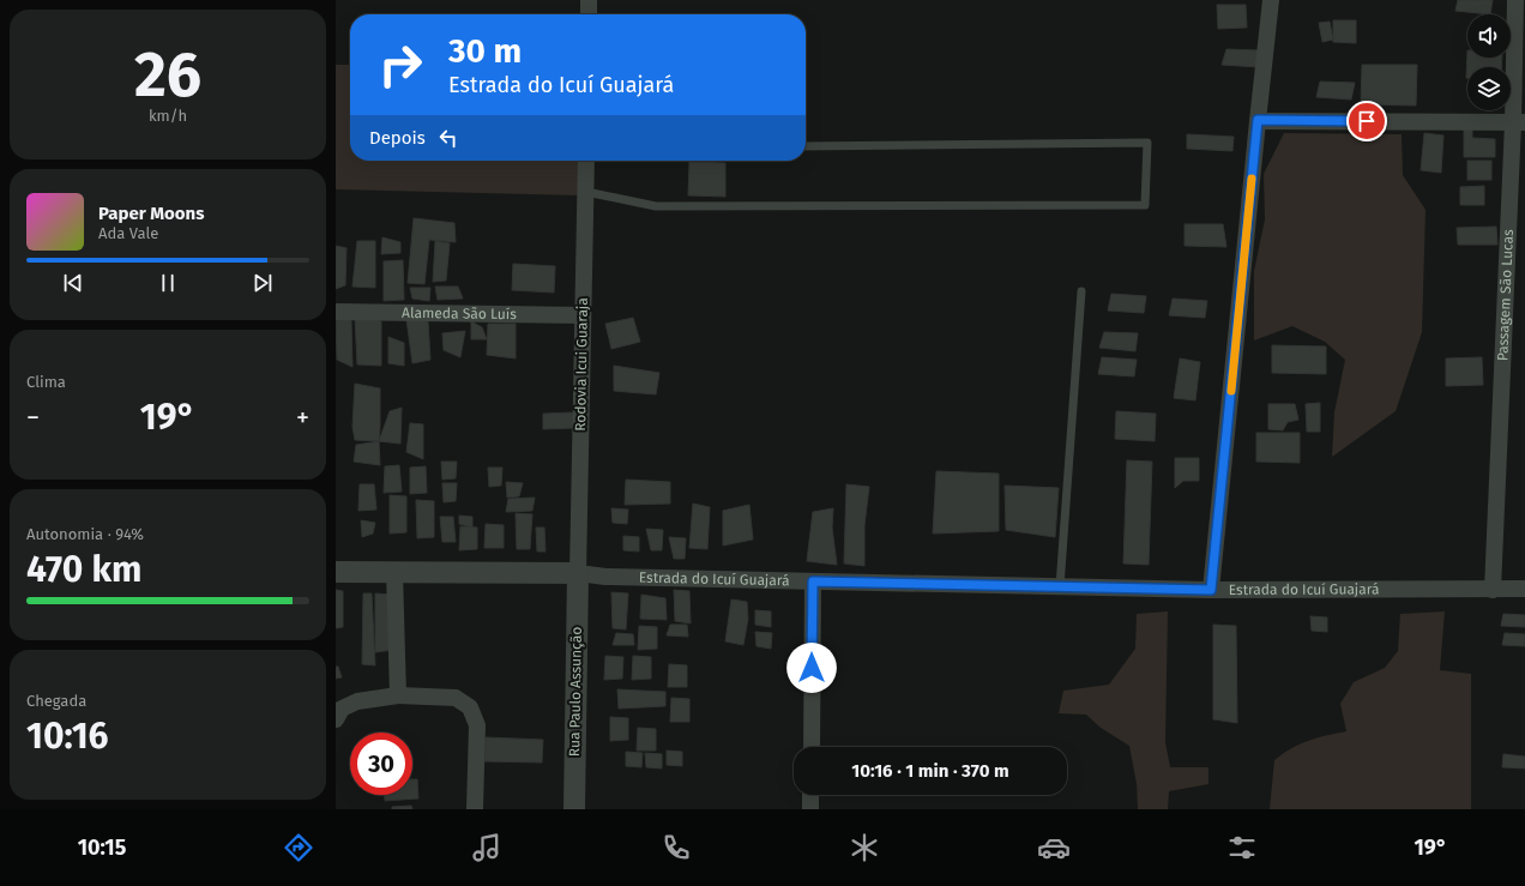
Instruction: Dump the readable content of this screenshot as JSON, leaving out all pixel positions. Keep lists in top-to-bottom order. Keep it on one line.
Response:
{"streets":{"street":["Passagem São Lucas","Alameda São Luís","Rodovia Icui Guaraja","Estrada do Icuí Guajará","Rua Paulo Assunção"]},"crossings":[["Passagem São Lucas","Estrada do Icuí Guajará"],["Alameda São Luís","Rodovia Icui Guaraja"],["Rodovia Icui Guaraja","Estrada do Icuí Guajará"],["Rodovia Icui Guaraja","Rua Paulo Assunção"],["Estrada do Icuí Guajará","Rua Paulo Assunção"]],"page":{"tile":[["26","km/h"],"Clima",["Autonomia · 94%","470 km"],["Chegada","10:16"]],"turn":["30 m","Estrada do Icuí Guajará"],"then":"Depois","song":["Paper Moons","Ada Vale"],"heat":["−","19°","+"],"limit":"30","trip":"10:16 · 1 min · 370 m","tabs":["10:15","19°"]}}
